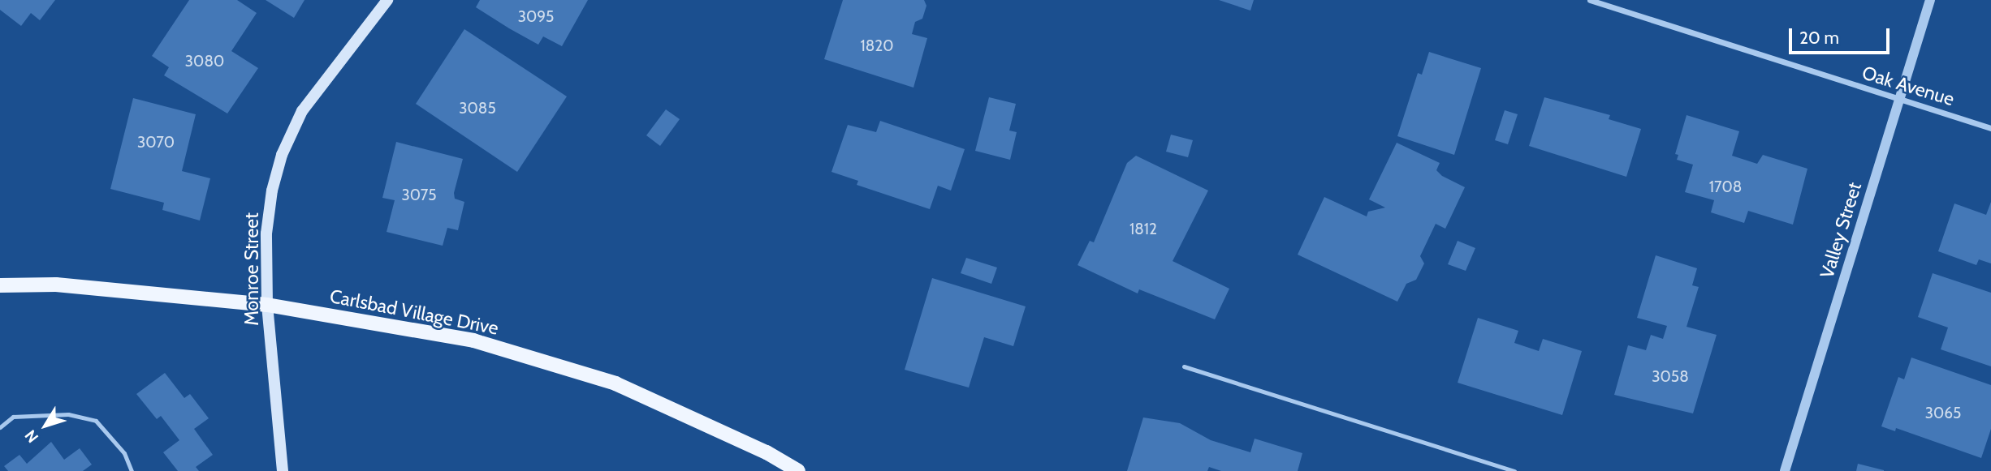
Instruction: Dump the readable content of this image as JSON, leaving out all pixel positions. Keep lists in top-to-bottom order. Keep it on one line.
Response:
{"streets":{"main road":["Monroe Street","Carlsbad Village Drive"],"street":["Oak Avenue","Valley Street"]},"crossings":[["Oak Avenue","Valley Street"],["Monroe Street","Carlsbad Village Drive"]],"house_numbers":["3095","1820","3080","3085","3070","1708","3075","1812","3058","3065"],"scale_bar":"20 m","north":"bottom left"}
